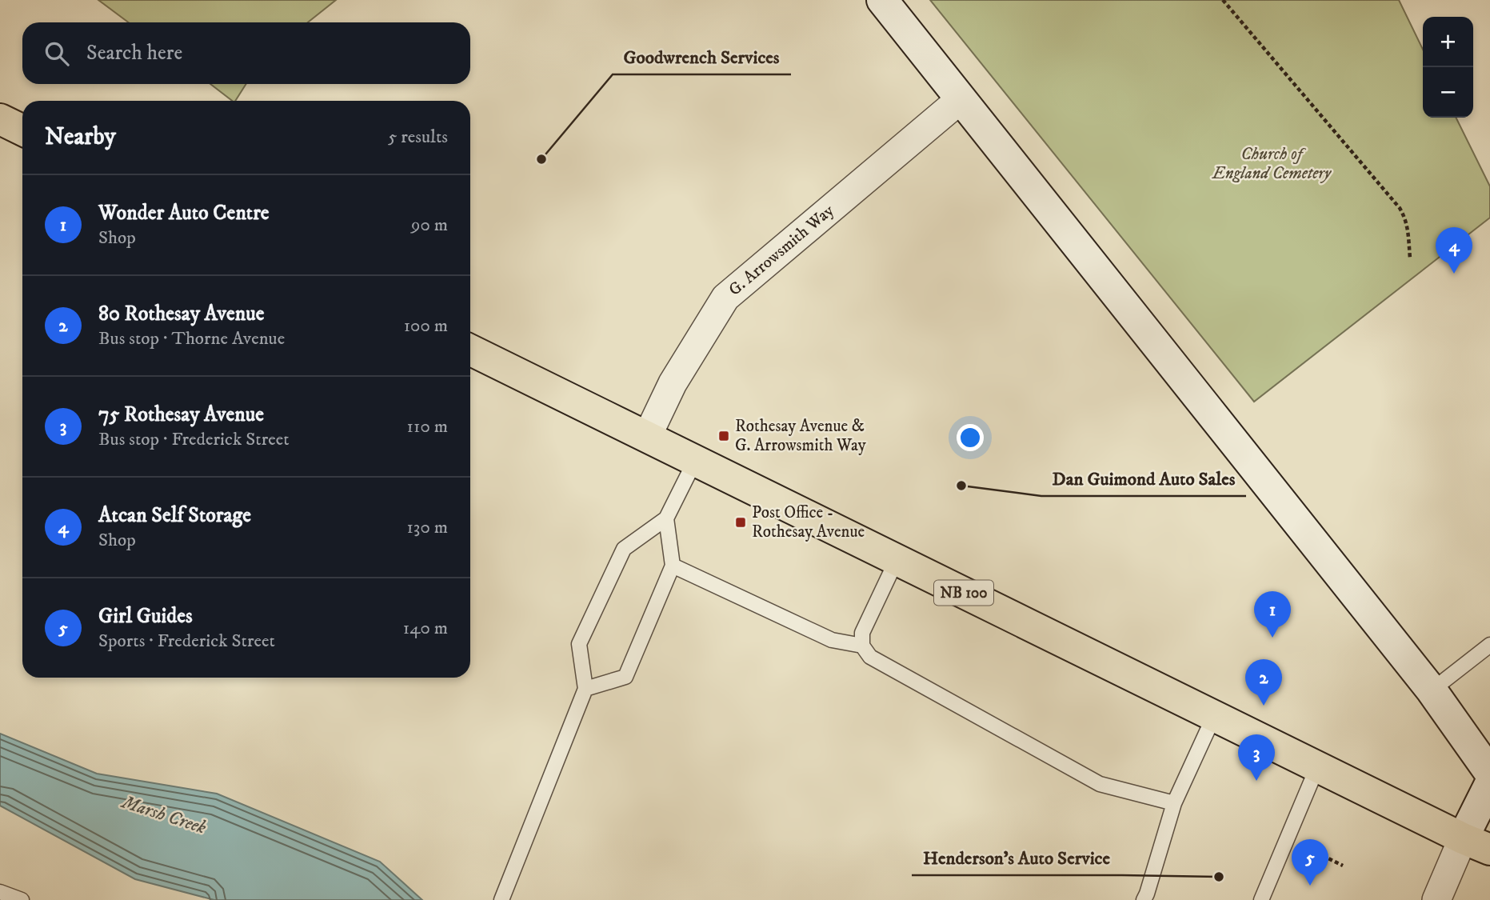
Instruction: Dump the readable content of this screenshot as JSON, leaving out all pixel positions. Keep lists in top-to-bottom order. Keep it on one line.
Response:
{"streets":{"main road":["NB 100"],"street":["G. Arrowsmith Way"]},"crossings":[["G. Arrowsmith Way","NB 100"]],"water":["Marsh Creek"],"parks":["Church of England Cemetery"],"places":{"other":["Goodwrench Services","Dan Guimond Auto Sales","Henderson's Auto Service"],"transit":["Rothesay Avenue & G. Arrowsmith Way","Post Office - Rothesay Avenue"]},"page":{"map_buttons":["+","−"],"search":"Search here","heading":["Nearby","5 results"],"list":[{"mark":"1","name":"Wonder Auto Centre","note":"Shop","value":"90 m"},{"mark":"2","name":"80 Rothesay Avenue","note":"Bus stop · Thorne Avenue","value":"100 m"},{"mark":"3","name":"75 Rothesay Avenue","note":"Bus stop · Frederick Street","value":"110 m"},{"mark":"4","name":"Atcan Self Storage","note":"Shop","value":"130 m"},{"mark":"5","name":"Girl Guides","note":"Sports · Frederick Street","value":"140 m"}],"pins":["4","1","2","3","5"]}}
